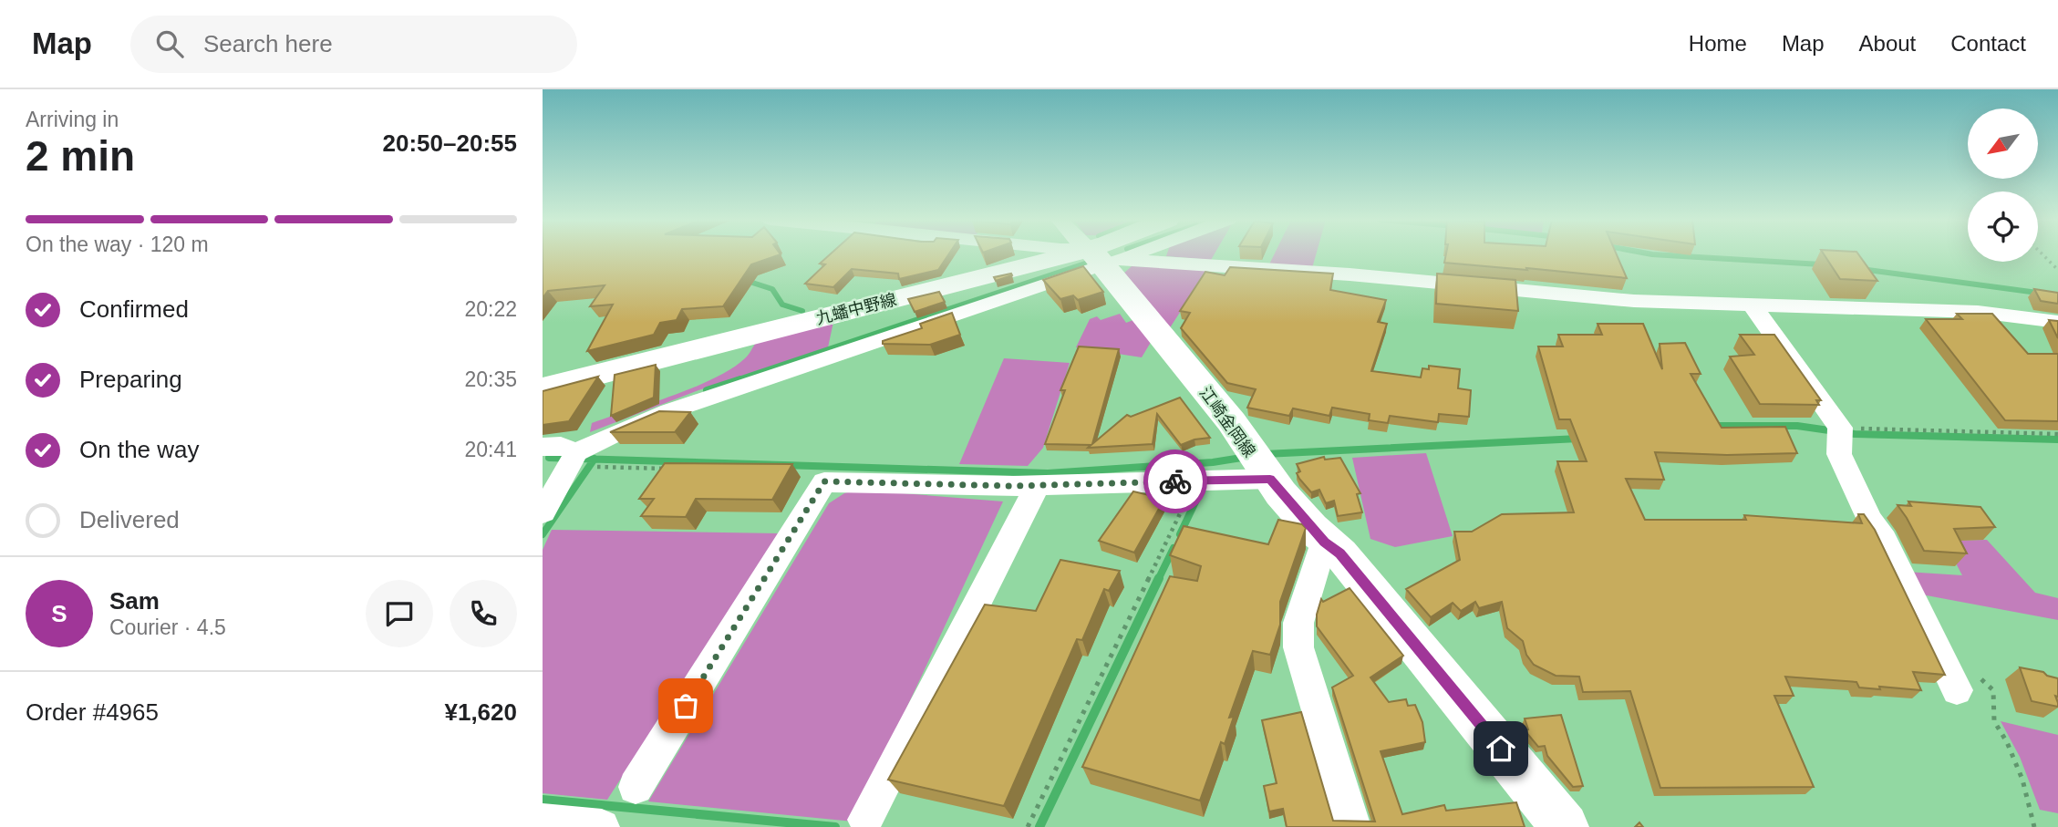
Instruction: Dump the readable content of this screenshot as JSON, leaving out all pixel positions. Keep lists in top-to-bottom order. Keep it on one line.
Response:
{"streets":{"main road":["九蟠中野線","江崎金岡線"]},"crossings":[["九蟠中野線","江崎金岡線"]],"north":"bottom left","page":{"header":"Map","search":"Search here","nav":["Home","Map","About","Contact"],"heading":["2 min","Arriving in","20:50–20:55"],"panel":["Sam","Courier · 4.5","Order #4965","¥1,620"],"bar":"On the way · 120 m","list":[["Confirmed","20:22"],["Preparing","20:35"],["On the way","20:41"],"Delivered"],"round":"S"}}
